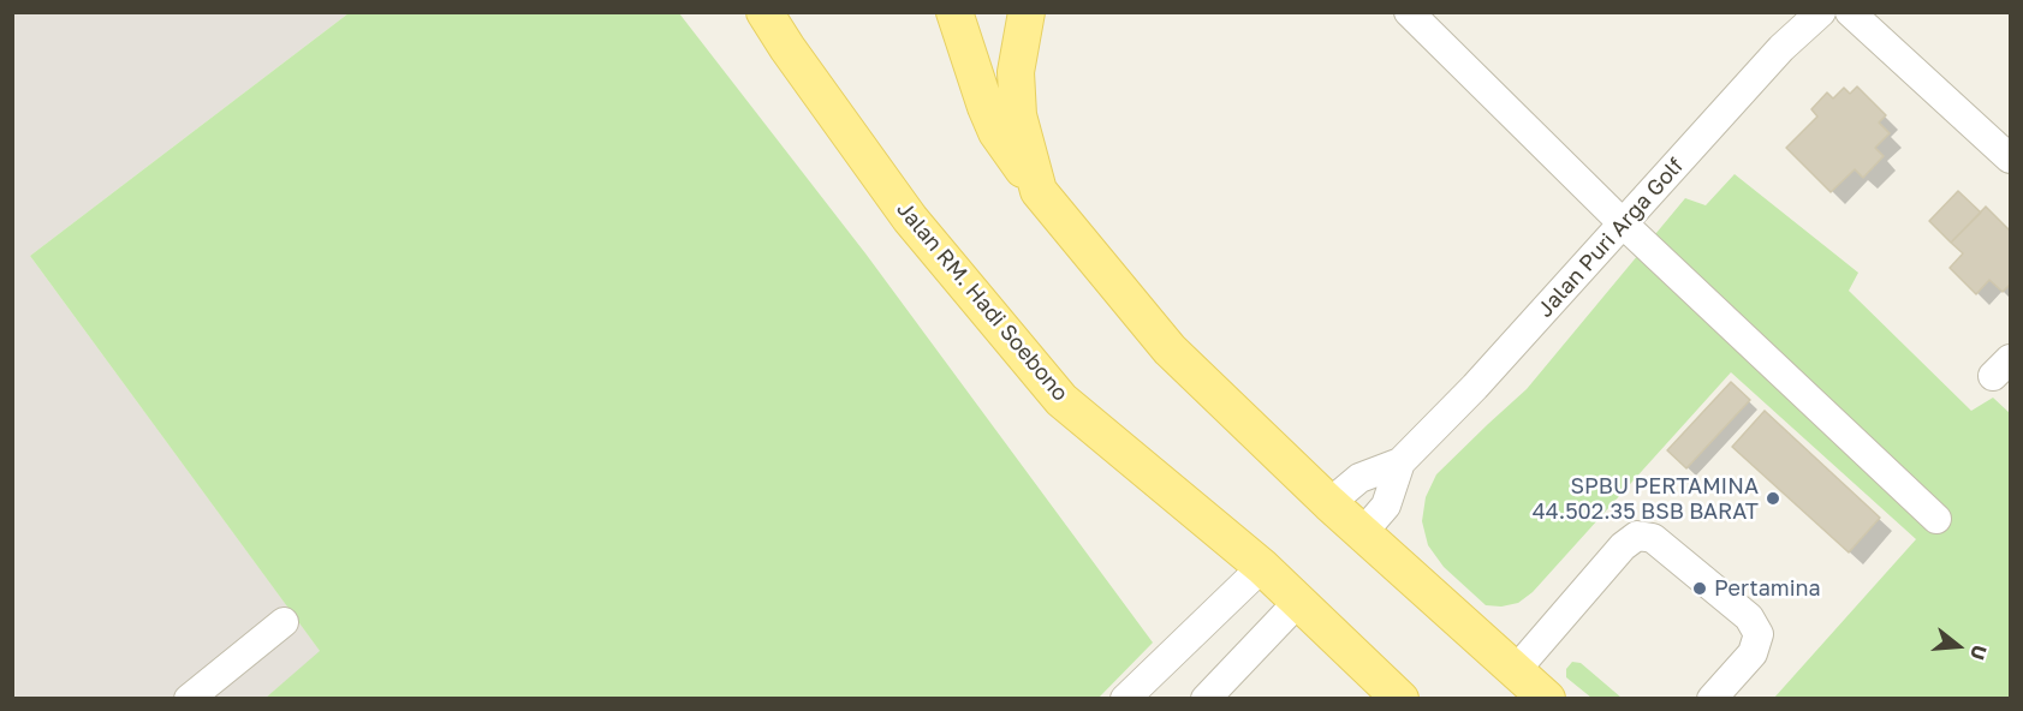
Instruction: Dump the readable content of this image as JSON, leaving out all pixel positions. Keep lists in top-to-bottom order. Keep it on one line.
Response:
{"streets":{"main road":["Jalan RM. Hadi Soebono"],"street":["Jalan Puri Arga Golf"]},"places":["SPBU PERTAMINA 44.502.35 BSB BARAT","Pertamina"],"north":"right"}
